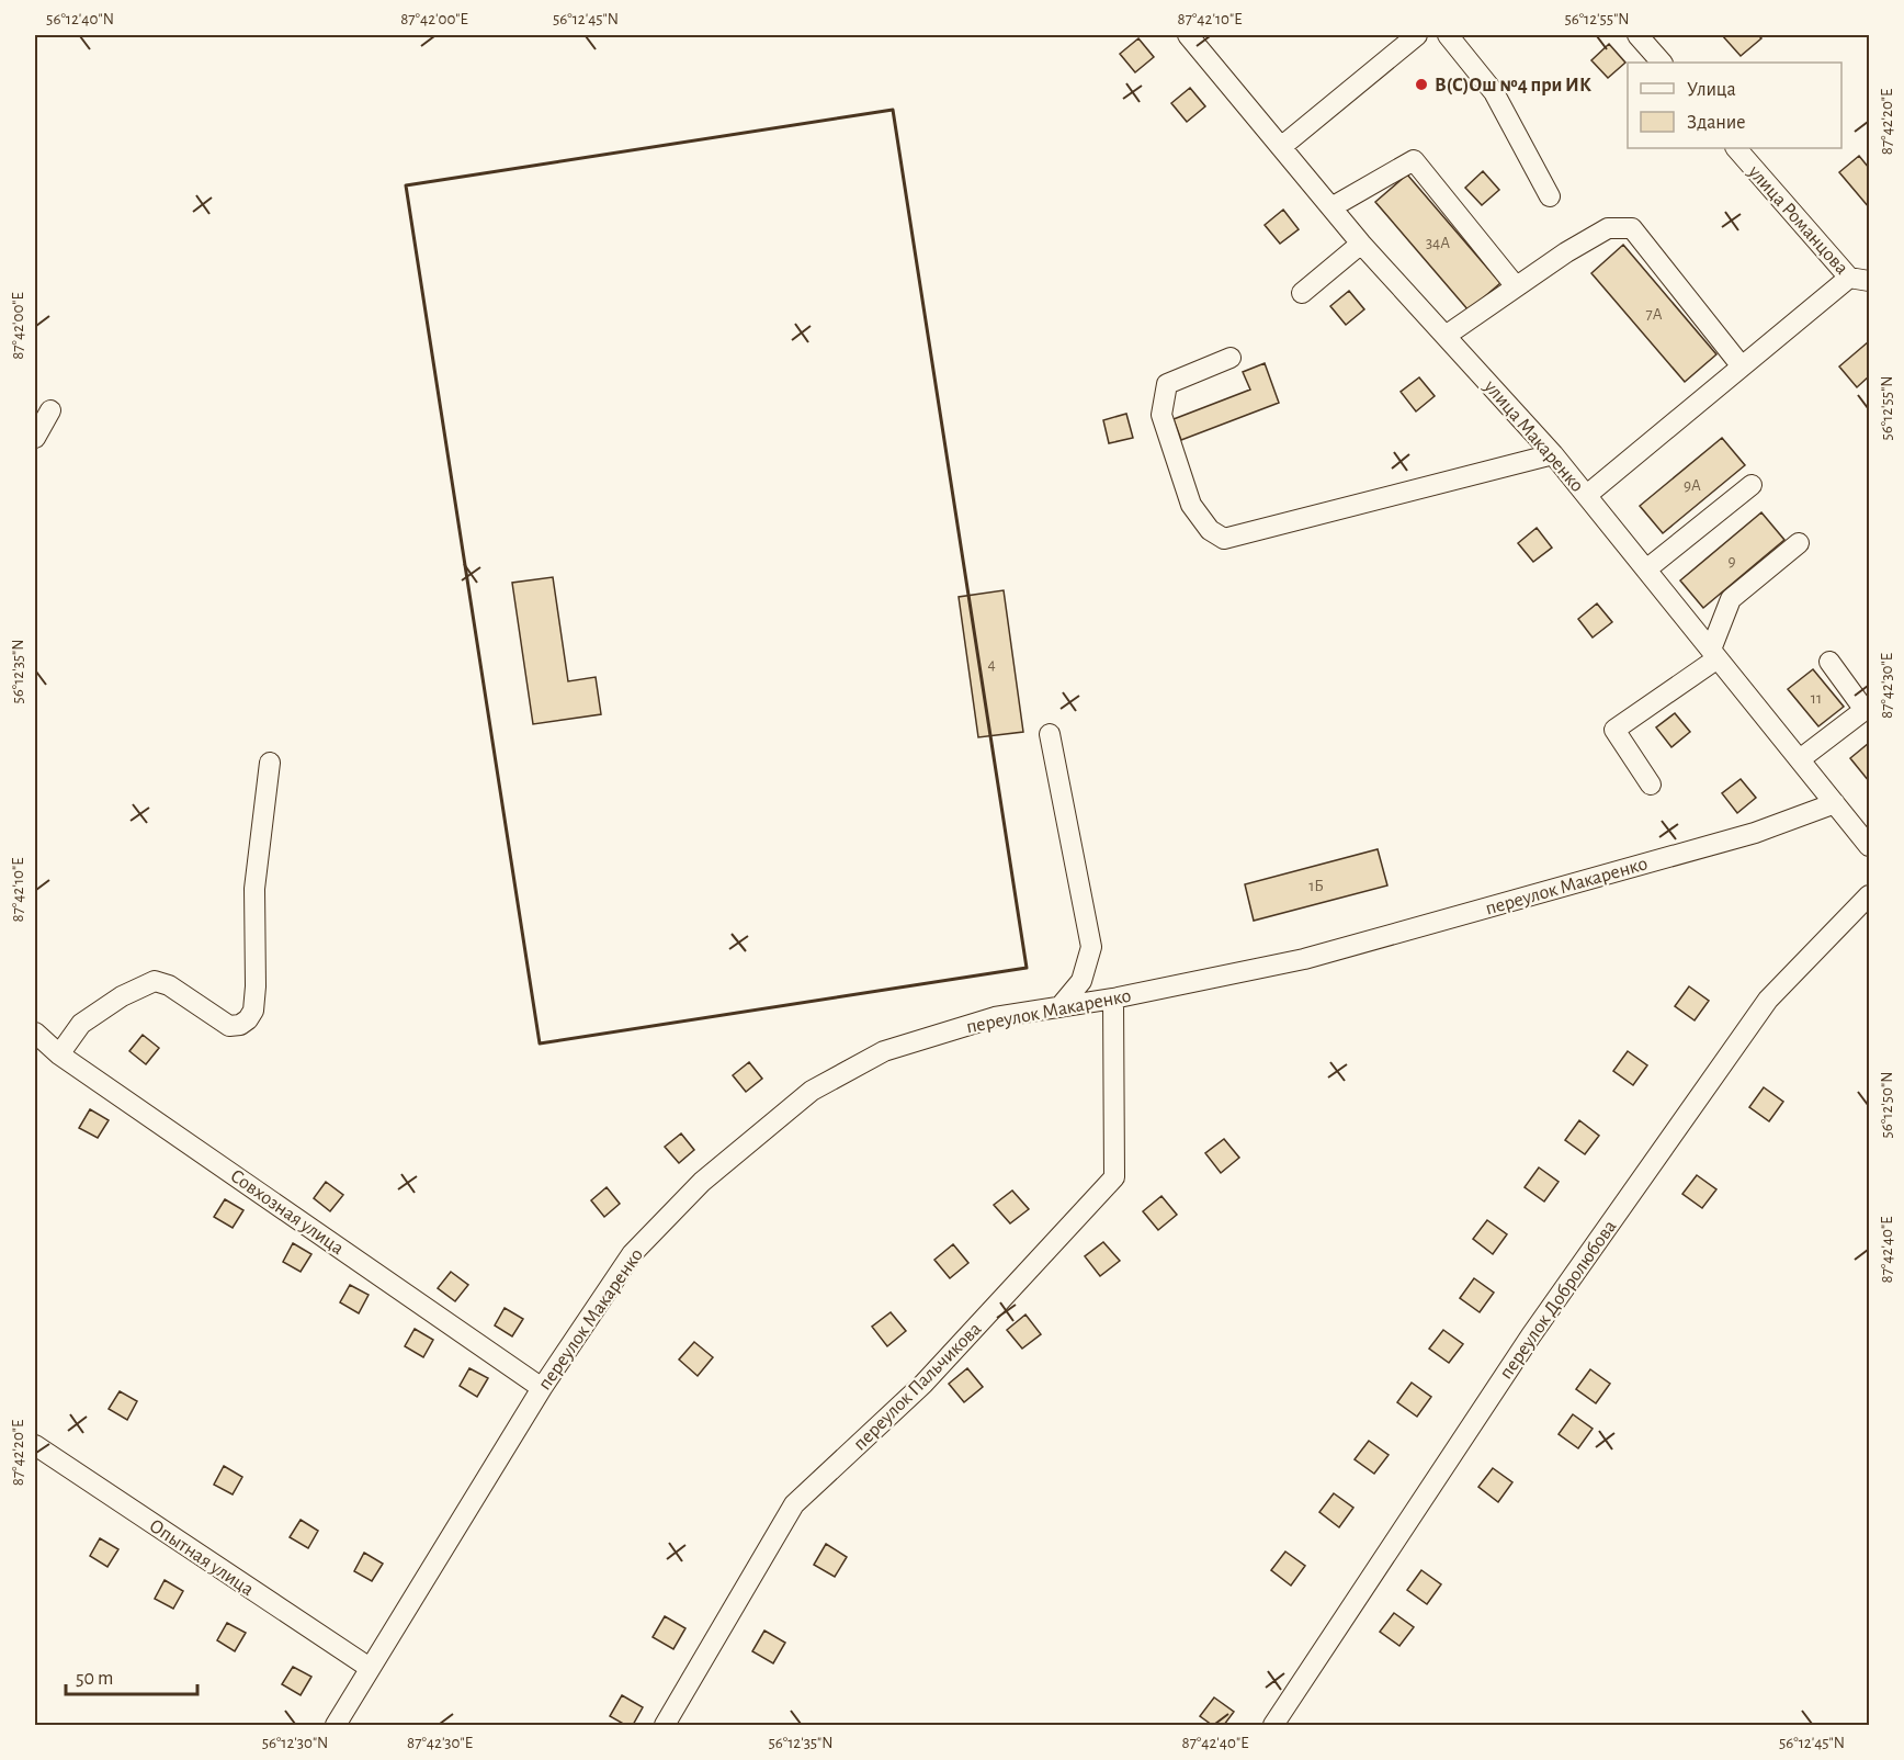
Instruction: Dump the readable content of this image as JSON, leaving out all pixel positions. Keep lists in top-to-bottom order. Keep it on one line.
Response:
{"streets":{"street":["улица Романцова","улица Макаренко","переулок Макаренко","Совхозная улица","переулок Добролюбова","переулок Пальчикова","Опытная улица"]},"crossings":[["улица Макаренко","переулок Макаренко"],["переулок Макаренко","Совхозная улица"],["переулок Макаренко","переулок Пальчикова"],["переулок Макаренко","Опытная улица"]],"places":["В(С)Ош №4 при ИК"],"house_numbers":["34А","7А","9А","9","4","11","1Б"],"legend":["Улица","Здание"],"scale_bar":"50 m","coordinates":["56°12'40\"N","87°42'00\"E","56°12'45\"N","87°42'10\"E","56°12'55\"N","87°42'20\"E","56°12'35\"N","87°42'30\"E","56°12'50\"N","87°42'40\"E","56°12'30\"N"]}
